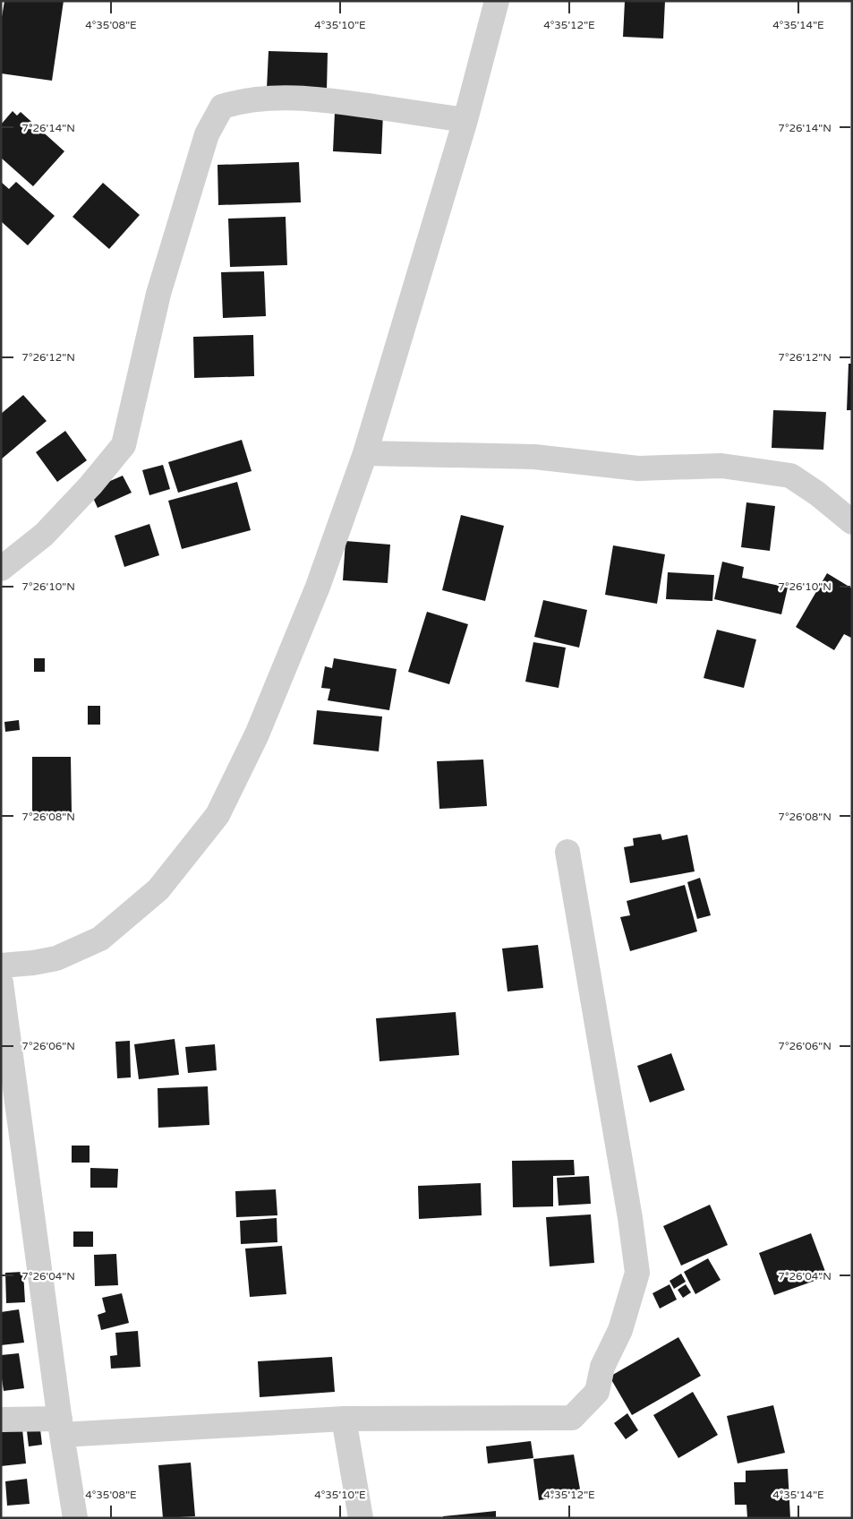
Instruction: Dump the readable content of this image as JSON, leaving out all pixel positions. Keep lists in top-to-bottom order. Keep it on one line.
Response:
{"coordinates":["4°35'08\"E","4°35'10\"E","4°35'12\"E","4°35'14\"E","7°26'14\"N","7°26'12\"N","7°26'10\"N","7°26'08\"N","7°26'06\"N","7°26'04\"N"]}
